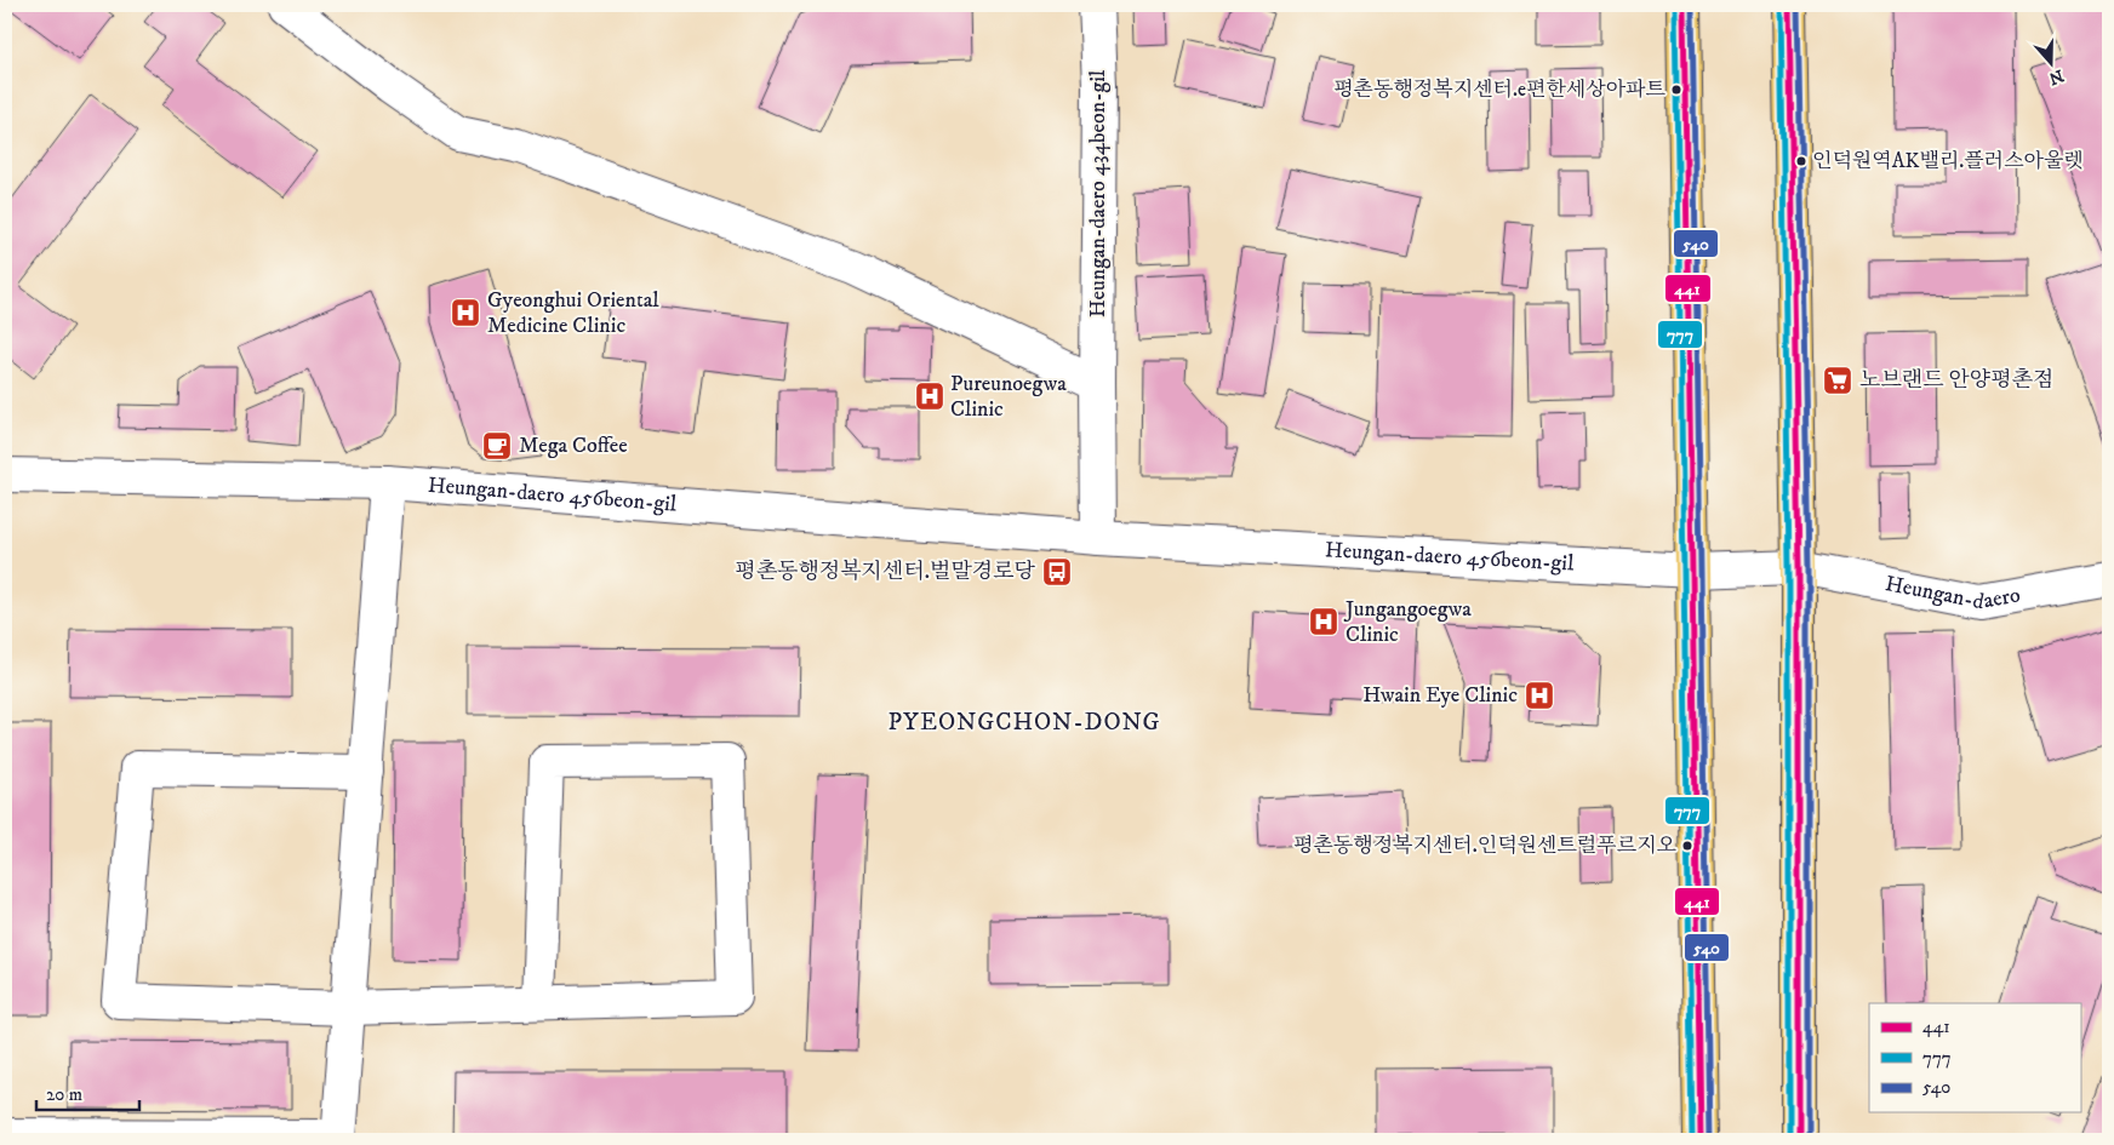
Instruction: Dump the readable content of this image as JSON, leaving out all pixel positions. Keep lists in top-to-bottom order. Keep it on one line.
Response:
{"streets":{"street":["Heungan-daero 434beon-gil","Heungan-daero 456beon-gil","Heungan-daero"]},"crossings":[["Heungan-daero 456beon-gil","Heungan-daero"]],"districts":["PYEONGCHON-DONG"],"places":{"other":["평촌동행정복지센터.e편한세상아파트","인덕원역AK밸리.플러스아울렛","평촌동행정복지센터.인덕원센트럴푸르지오"],"hospital":["Gyeonghui Oriental Medicine Clinic","Pureunoegwa Clinic","Jungangoegwa Clinic","Hwain Eye Clinic"],"supermarket":["노브랜드 안양평촌점"],"cafe":["Mega Coffee"],"bus stop":["평촌동행정복지센터.벌말경로당"]},"lines":["transit line 441","transit line 777","transit line 540"],"legend":["441","777","540"],"scale_bar":"20 m","north":"bottom"}
